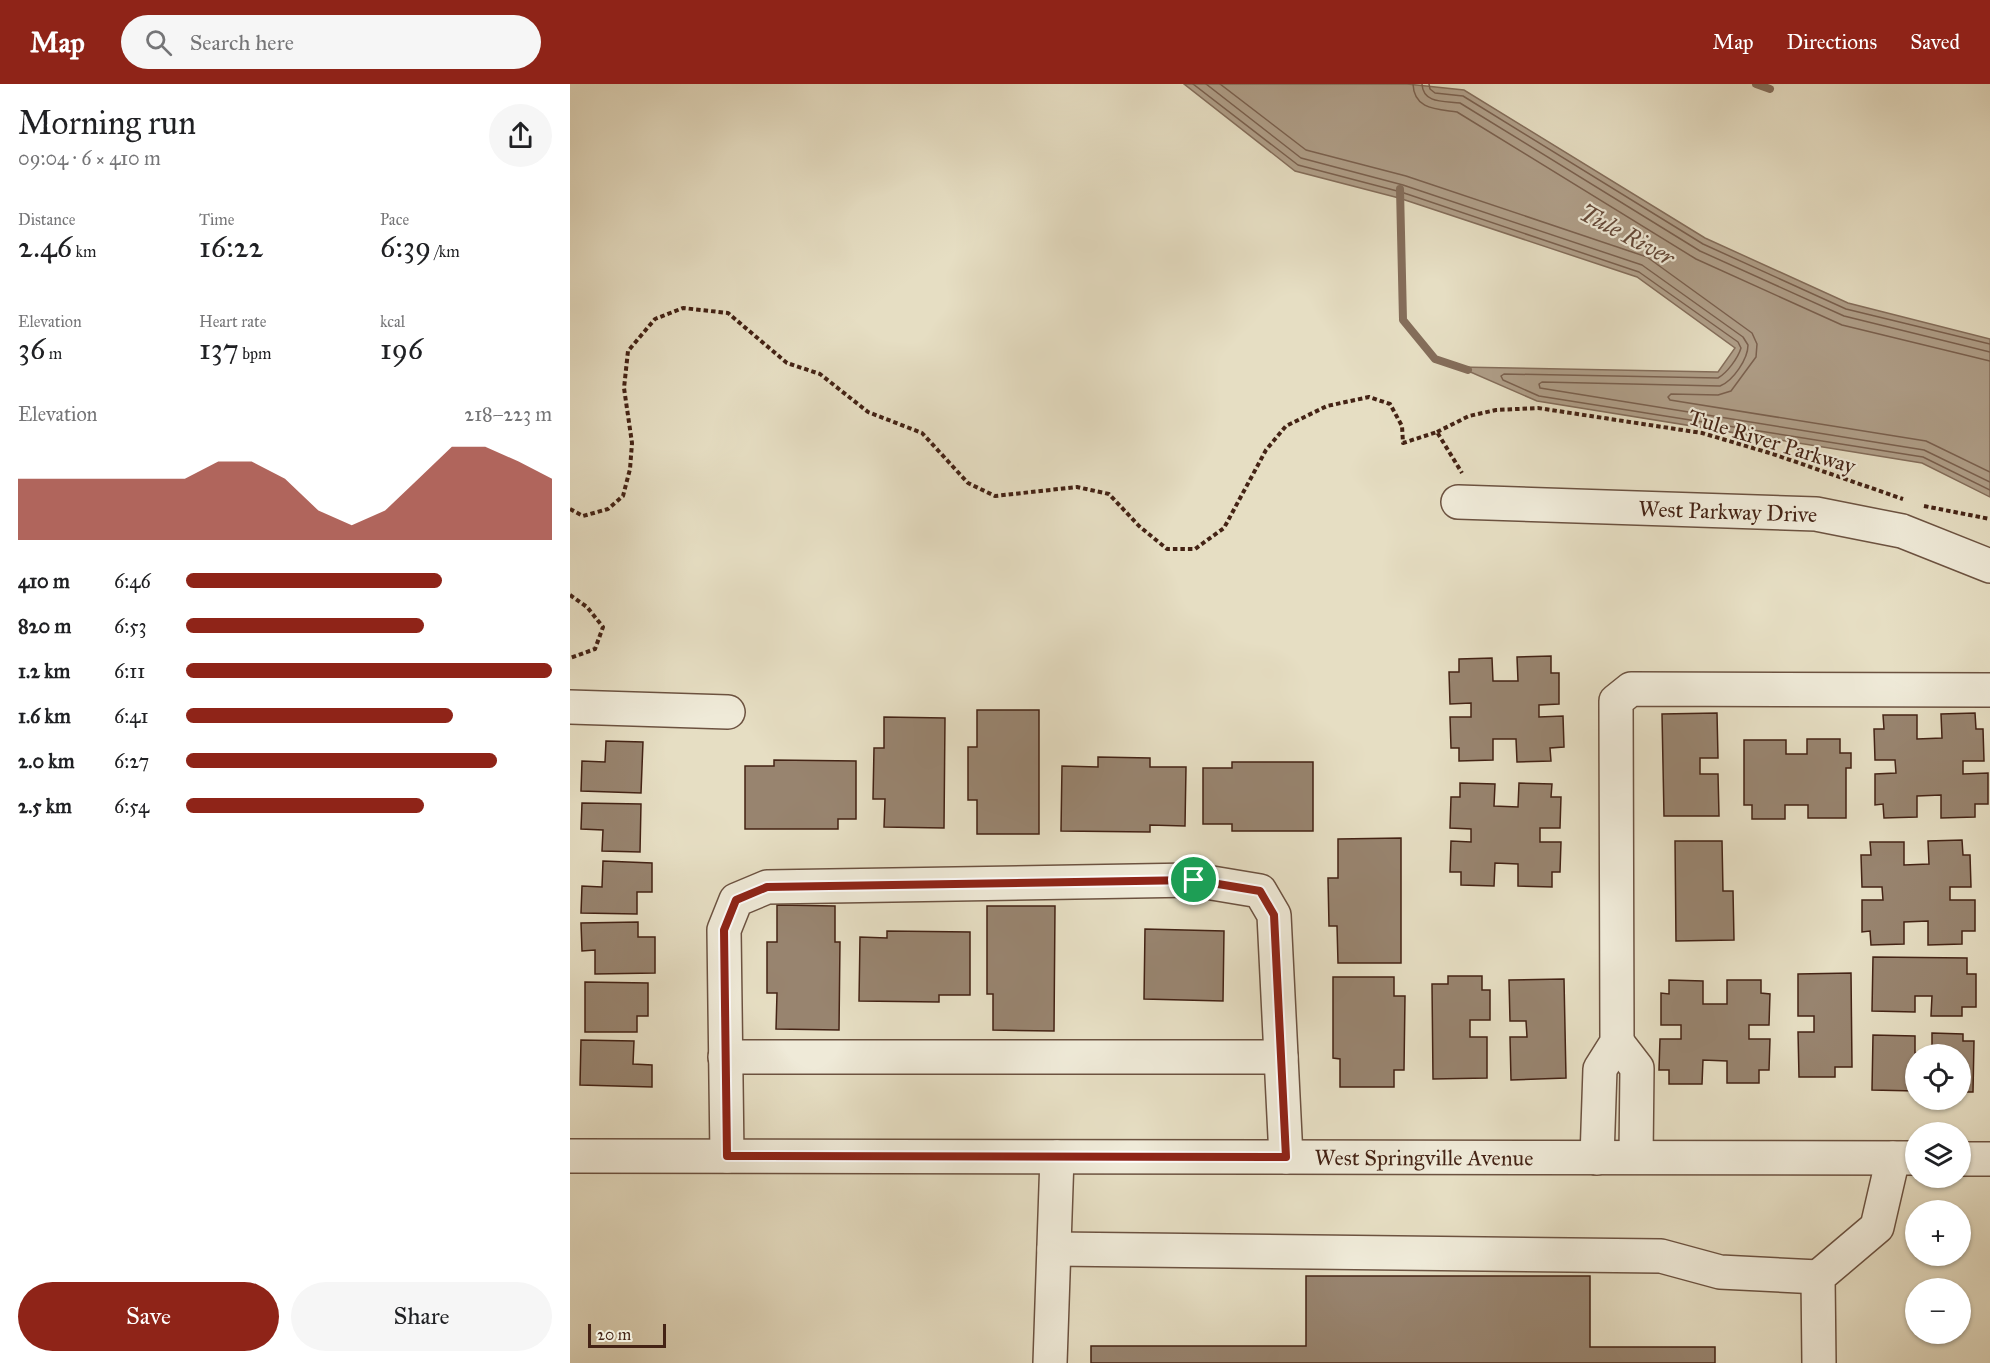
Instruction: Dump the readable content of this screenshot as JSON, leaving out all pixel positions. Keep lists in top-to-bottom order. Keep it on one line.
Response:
{"streets":{"street":["West Parkway Drive","West Springville Avenue"],"path":["Tule River Parkway"]},"water":["Tule River"],"scale_bar":"20 m","page":{"header":"Map","search":"Search here","nav":["Map","Directions","Saved"],"heading":["Morning run","09:04 · 6 × 410 m"],"stats":[["Distance","2.46 km"],["Time","16:22"],["Pace","6:39 /km"],["Elevation","36 m"],["Heart rate","137 bpm"],["kcal","196"]],"chart":["Elevation","218–223 m"],"list":[{"name":"410 m","note":"6:46"},{"name":"820 m","note":"6:53"},{"name":"1.2 km","note":"6:11"},{"name":"1.6 km","note":"6:41"},{"name":"2.0 km","note":"6:27"},{"name":"2.5 km","note":"6:54"}],"map_buttons":["+","−"],"buttons":["Save","Share"],"scale":"20 m"}}
